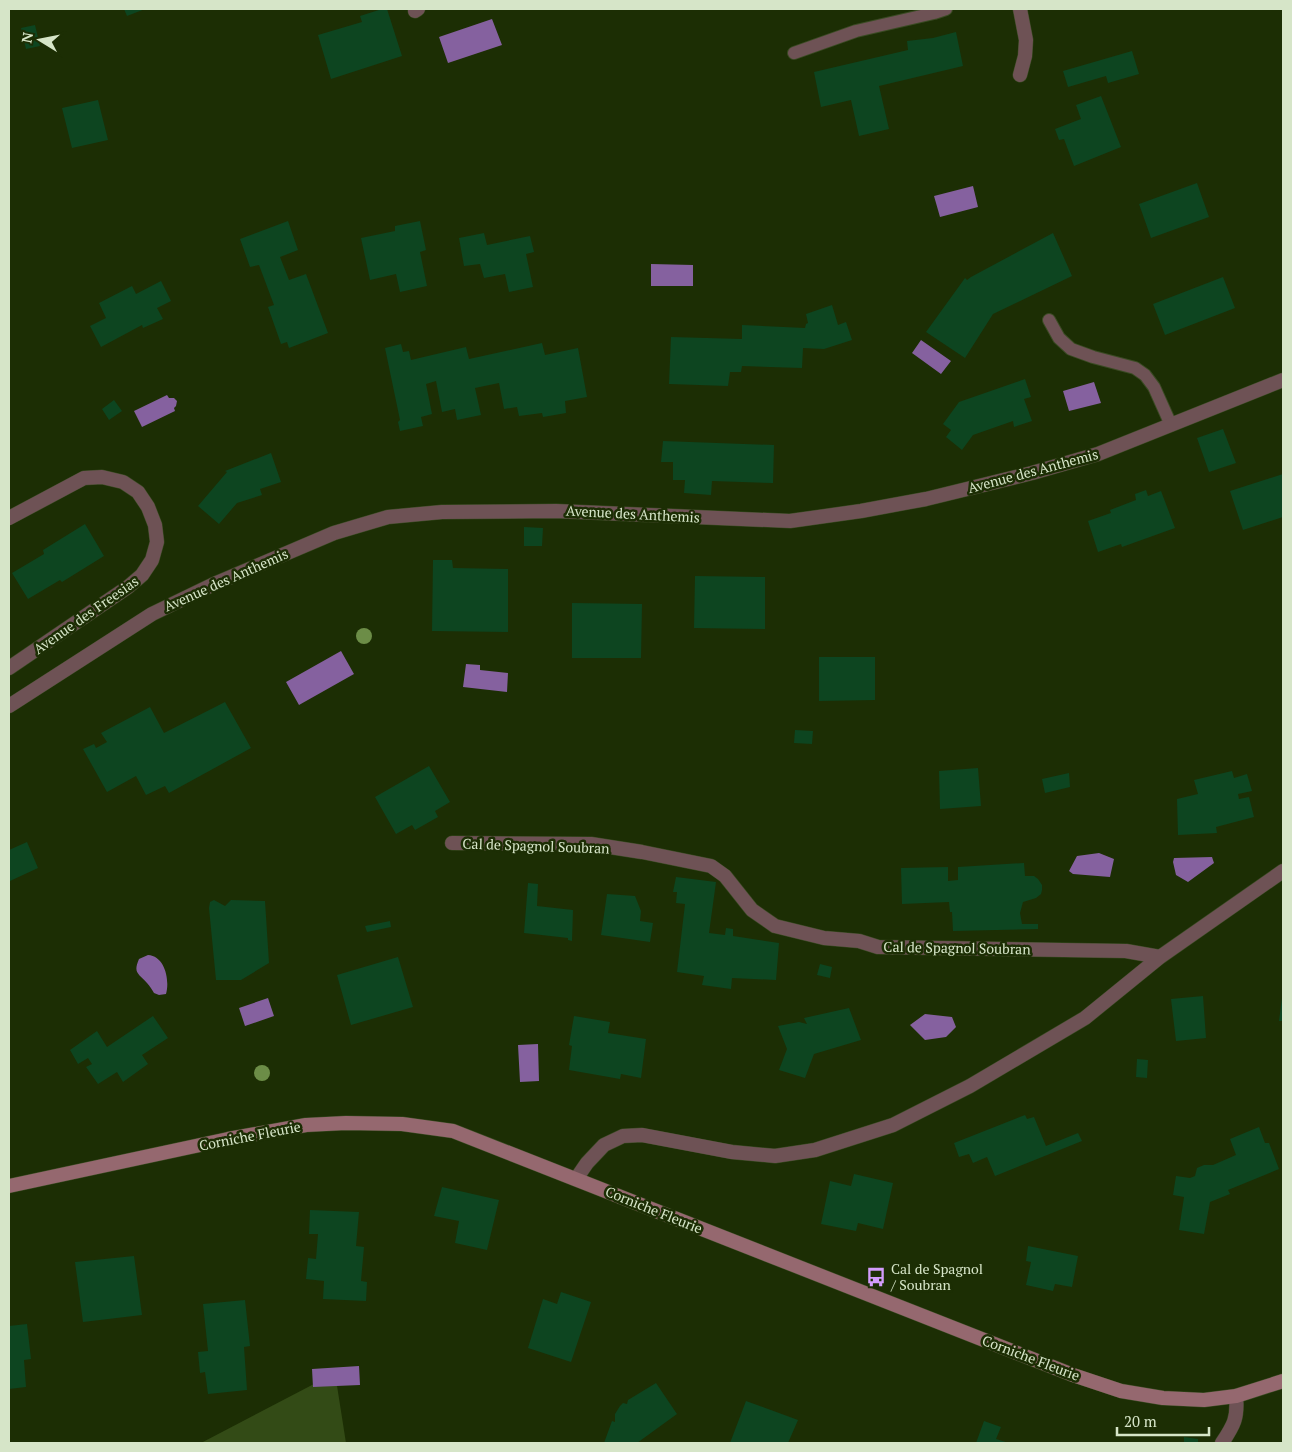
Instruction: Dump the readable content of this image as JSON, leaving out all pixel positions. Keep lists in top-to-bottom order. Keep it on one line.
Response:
{"streets":{"main road":["Corniche Fleurie"],"street":["Avenue des Anthemis","Avenue des Freesias","Cal de Spagnol Soubran"]},"places":{"bus stop":["Cal de Spagnol / Soubran"]},"scale_bar":"20 m","north":"left"}
